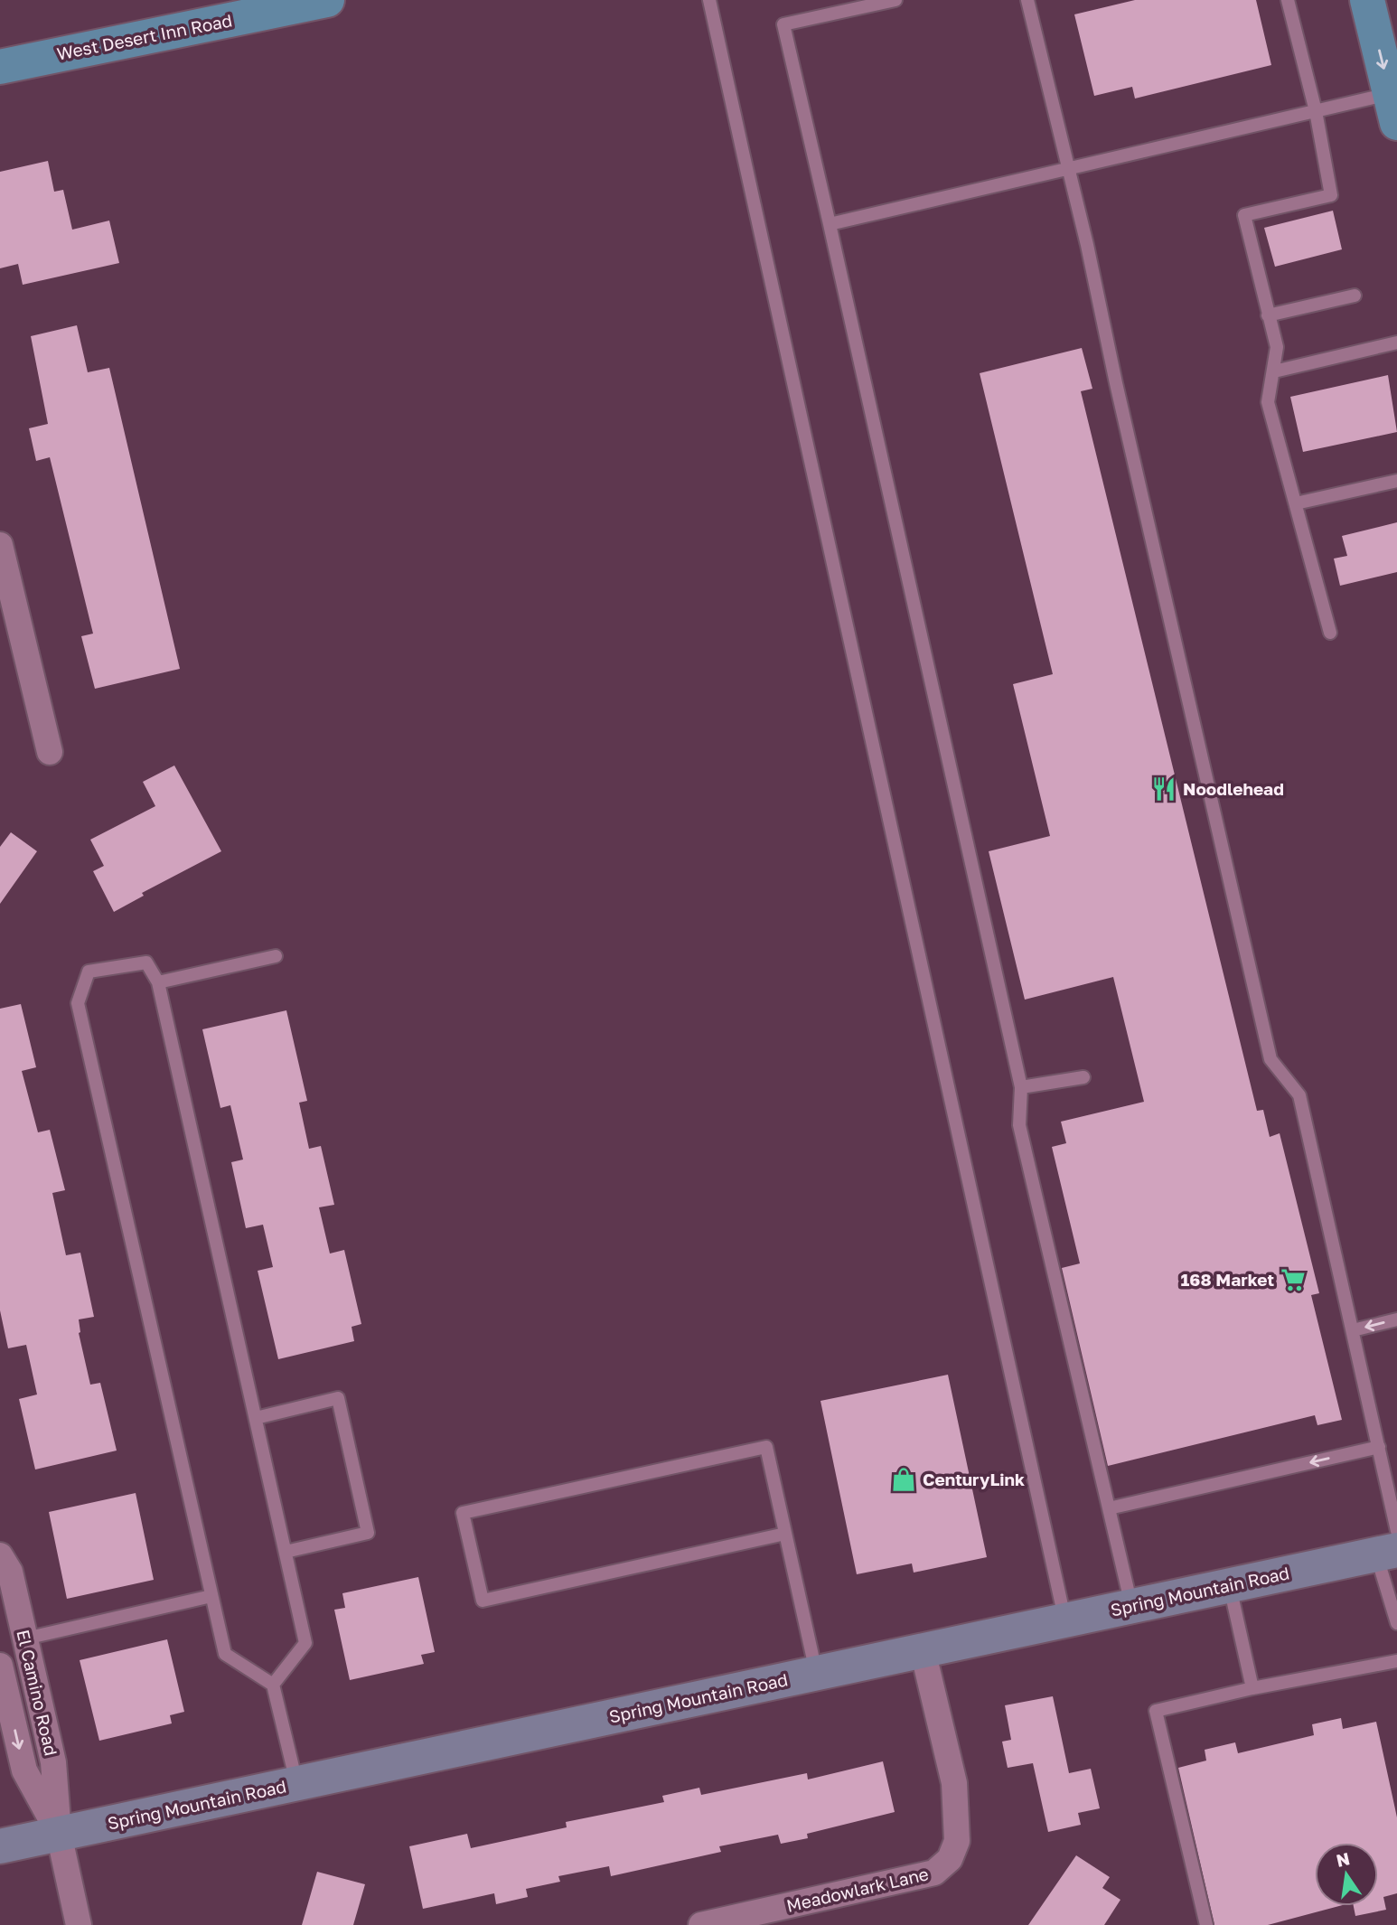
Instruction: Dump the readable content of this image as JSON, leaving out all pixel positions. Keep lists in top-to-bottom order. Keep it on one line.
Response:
{"streets":{"main road":["West Desert Inn Road","Spring Mountain Road"],"street":["El Camino Road","Meadowlark Lane"]},"crossings":[["Spring Mountain Road","El Camino Road"],["Spring Mountain Road","Meadowlark Lane"]],"places":{"restaurant":["Noodlehead"],"supermarket":["168 Market"],"shop":["CenturyLink"]},"north":"top"}
